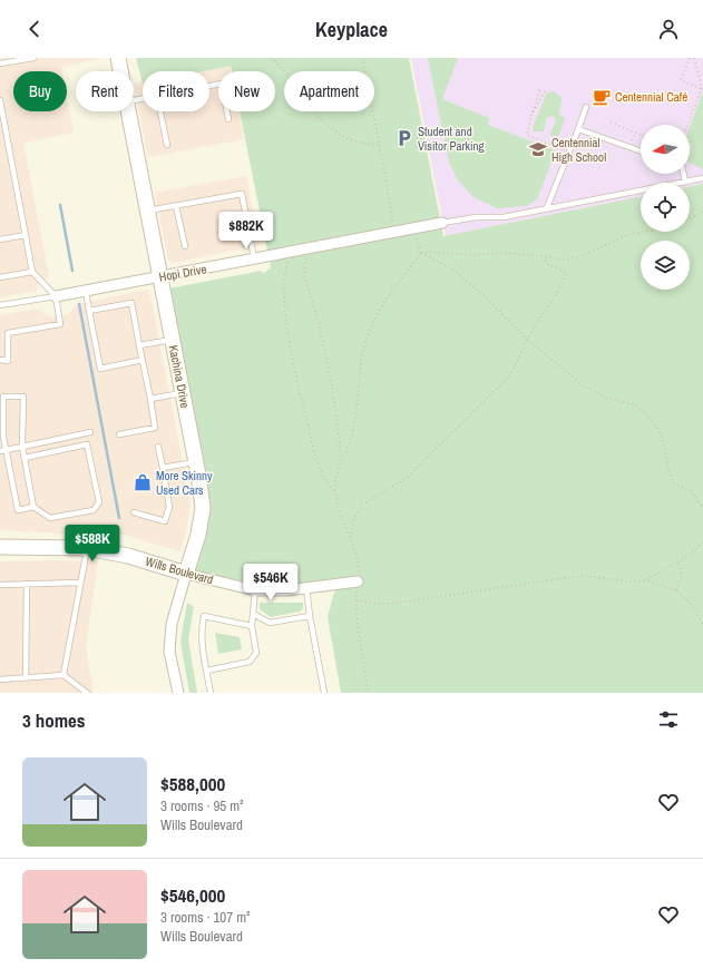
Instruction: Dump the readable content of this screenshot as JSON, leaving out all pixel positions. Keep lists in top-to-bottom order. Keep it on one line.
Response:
{"streets":{"street":["Hopi Drive","Kachina Drive","Wills Boulevard"]},"crossings":[["Hopi Drive","Kachina Drive"],["Kachina Drive","Wills Boulevard"]],"places":{"cafe":["Centennial Café"],"parking":["Student and Visitor Parking"],"school or university":["Centennial High School"],"shop":["More Skinny Used Cars"]},"north":"left","page":{"header":"Keyplace","chip":["Buy","Rent","Filters","New","Apartment"],"price":["$882K","$588K","$546K"],"heading":"3 homes","list":[{"name":"$588,000","note":"3 rooms · 95 m² · Wills Boulevard"},{"name":"$546,000","note":"3 rooms · 107 m² · Wills Boulevard"}]}}
